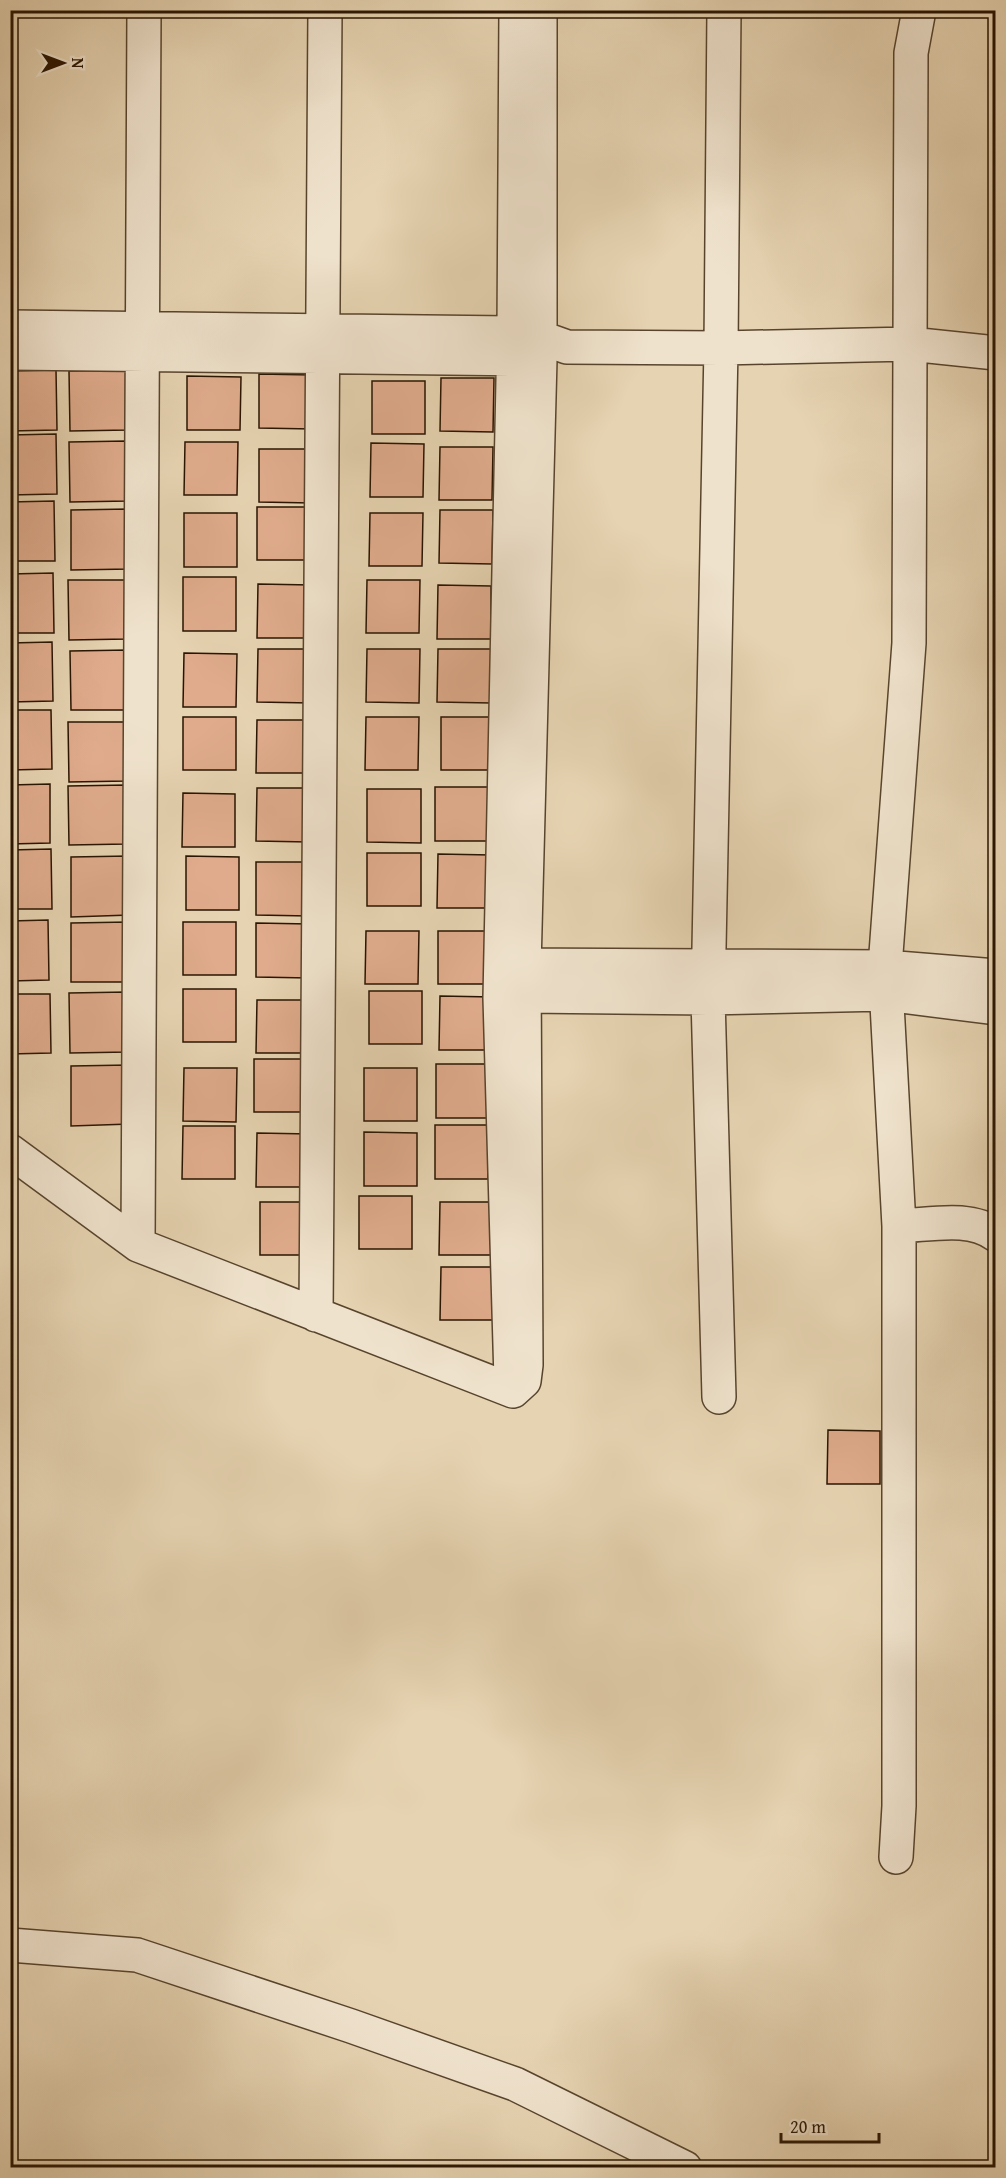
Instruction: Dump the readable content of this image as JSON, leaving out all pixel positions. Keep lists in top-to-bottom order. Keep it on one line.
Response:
{"scale_bar":"20 m","north":"right"}
